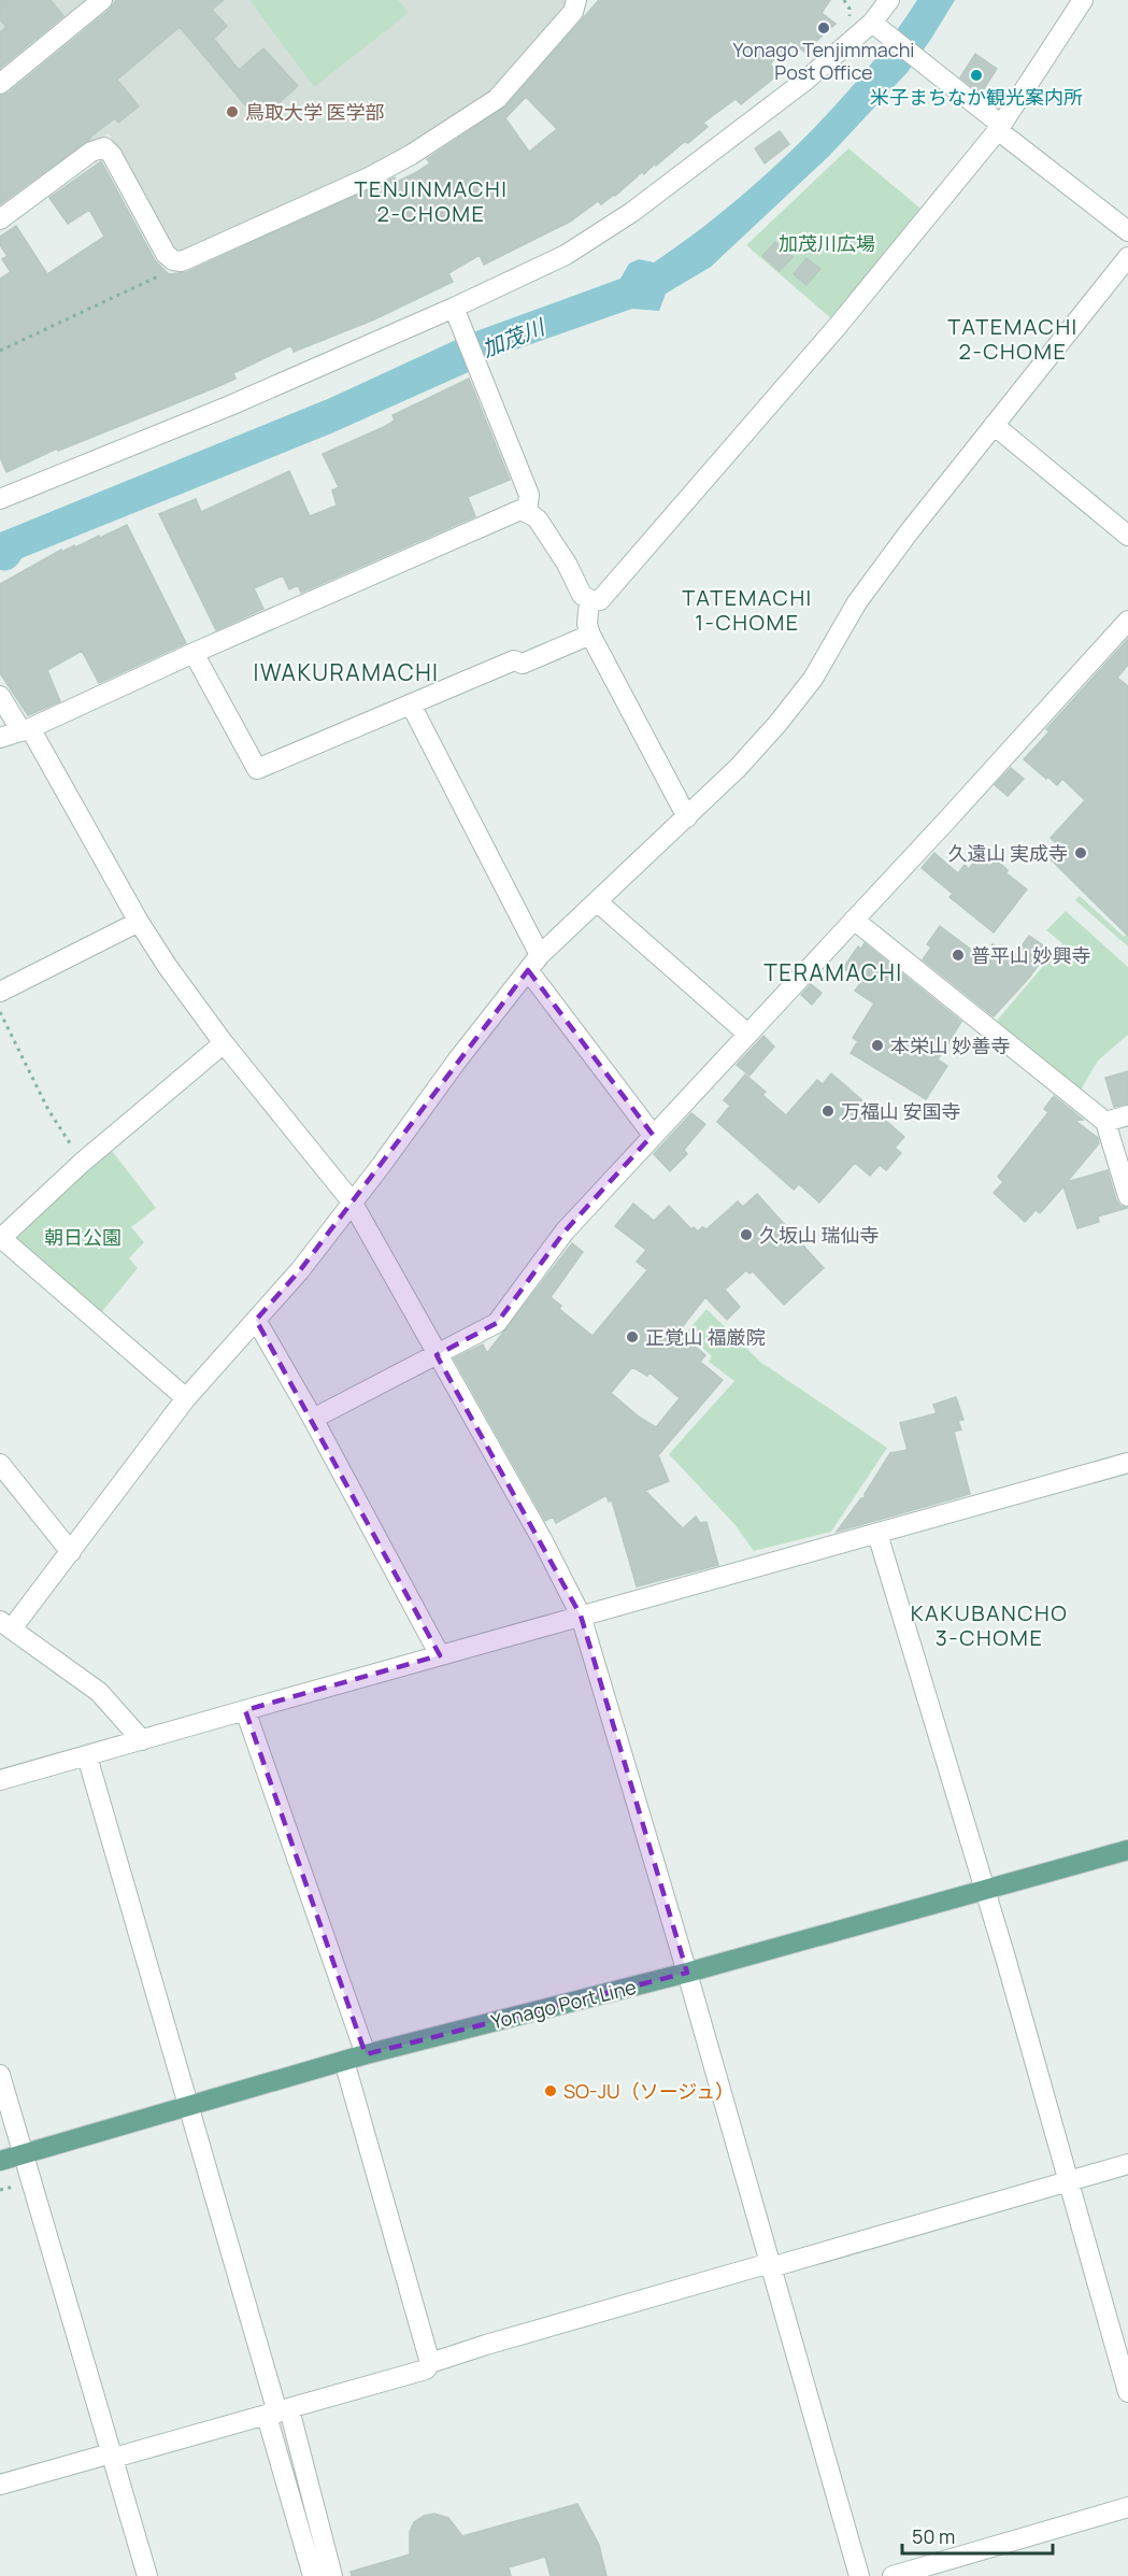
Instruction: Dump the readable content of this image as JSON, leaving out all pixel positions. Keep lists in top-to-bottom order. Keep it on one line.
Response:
{"streets":{"main road":["Yonago Port Line"]},"districts":["TENJINMACHI 2-CHOME","TATEMACHI 2-CHOME","TATEMACHI 1-CHOME","IWAKURAMACHI","TERAMACHI","KAKUBANCHO 3-CHOME"],"water":["加茂川"],"parks":["加茂川広場","朝日公園"],"places":["Yonago Tenjimmachi Post Office","米子まちなか観光案内所","鳥取大学 医学部","久遠山 実成寺","普平山 妙興寺","本栄山 妙善寺","万福山 安国寺","久坂山 瑞仙寺","正覚山 福厳院","SO-JU（ソージュ）"],"scale_bar":"50 m"}
